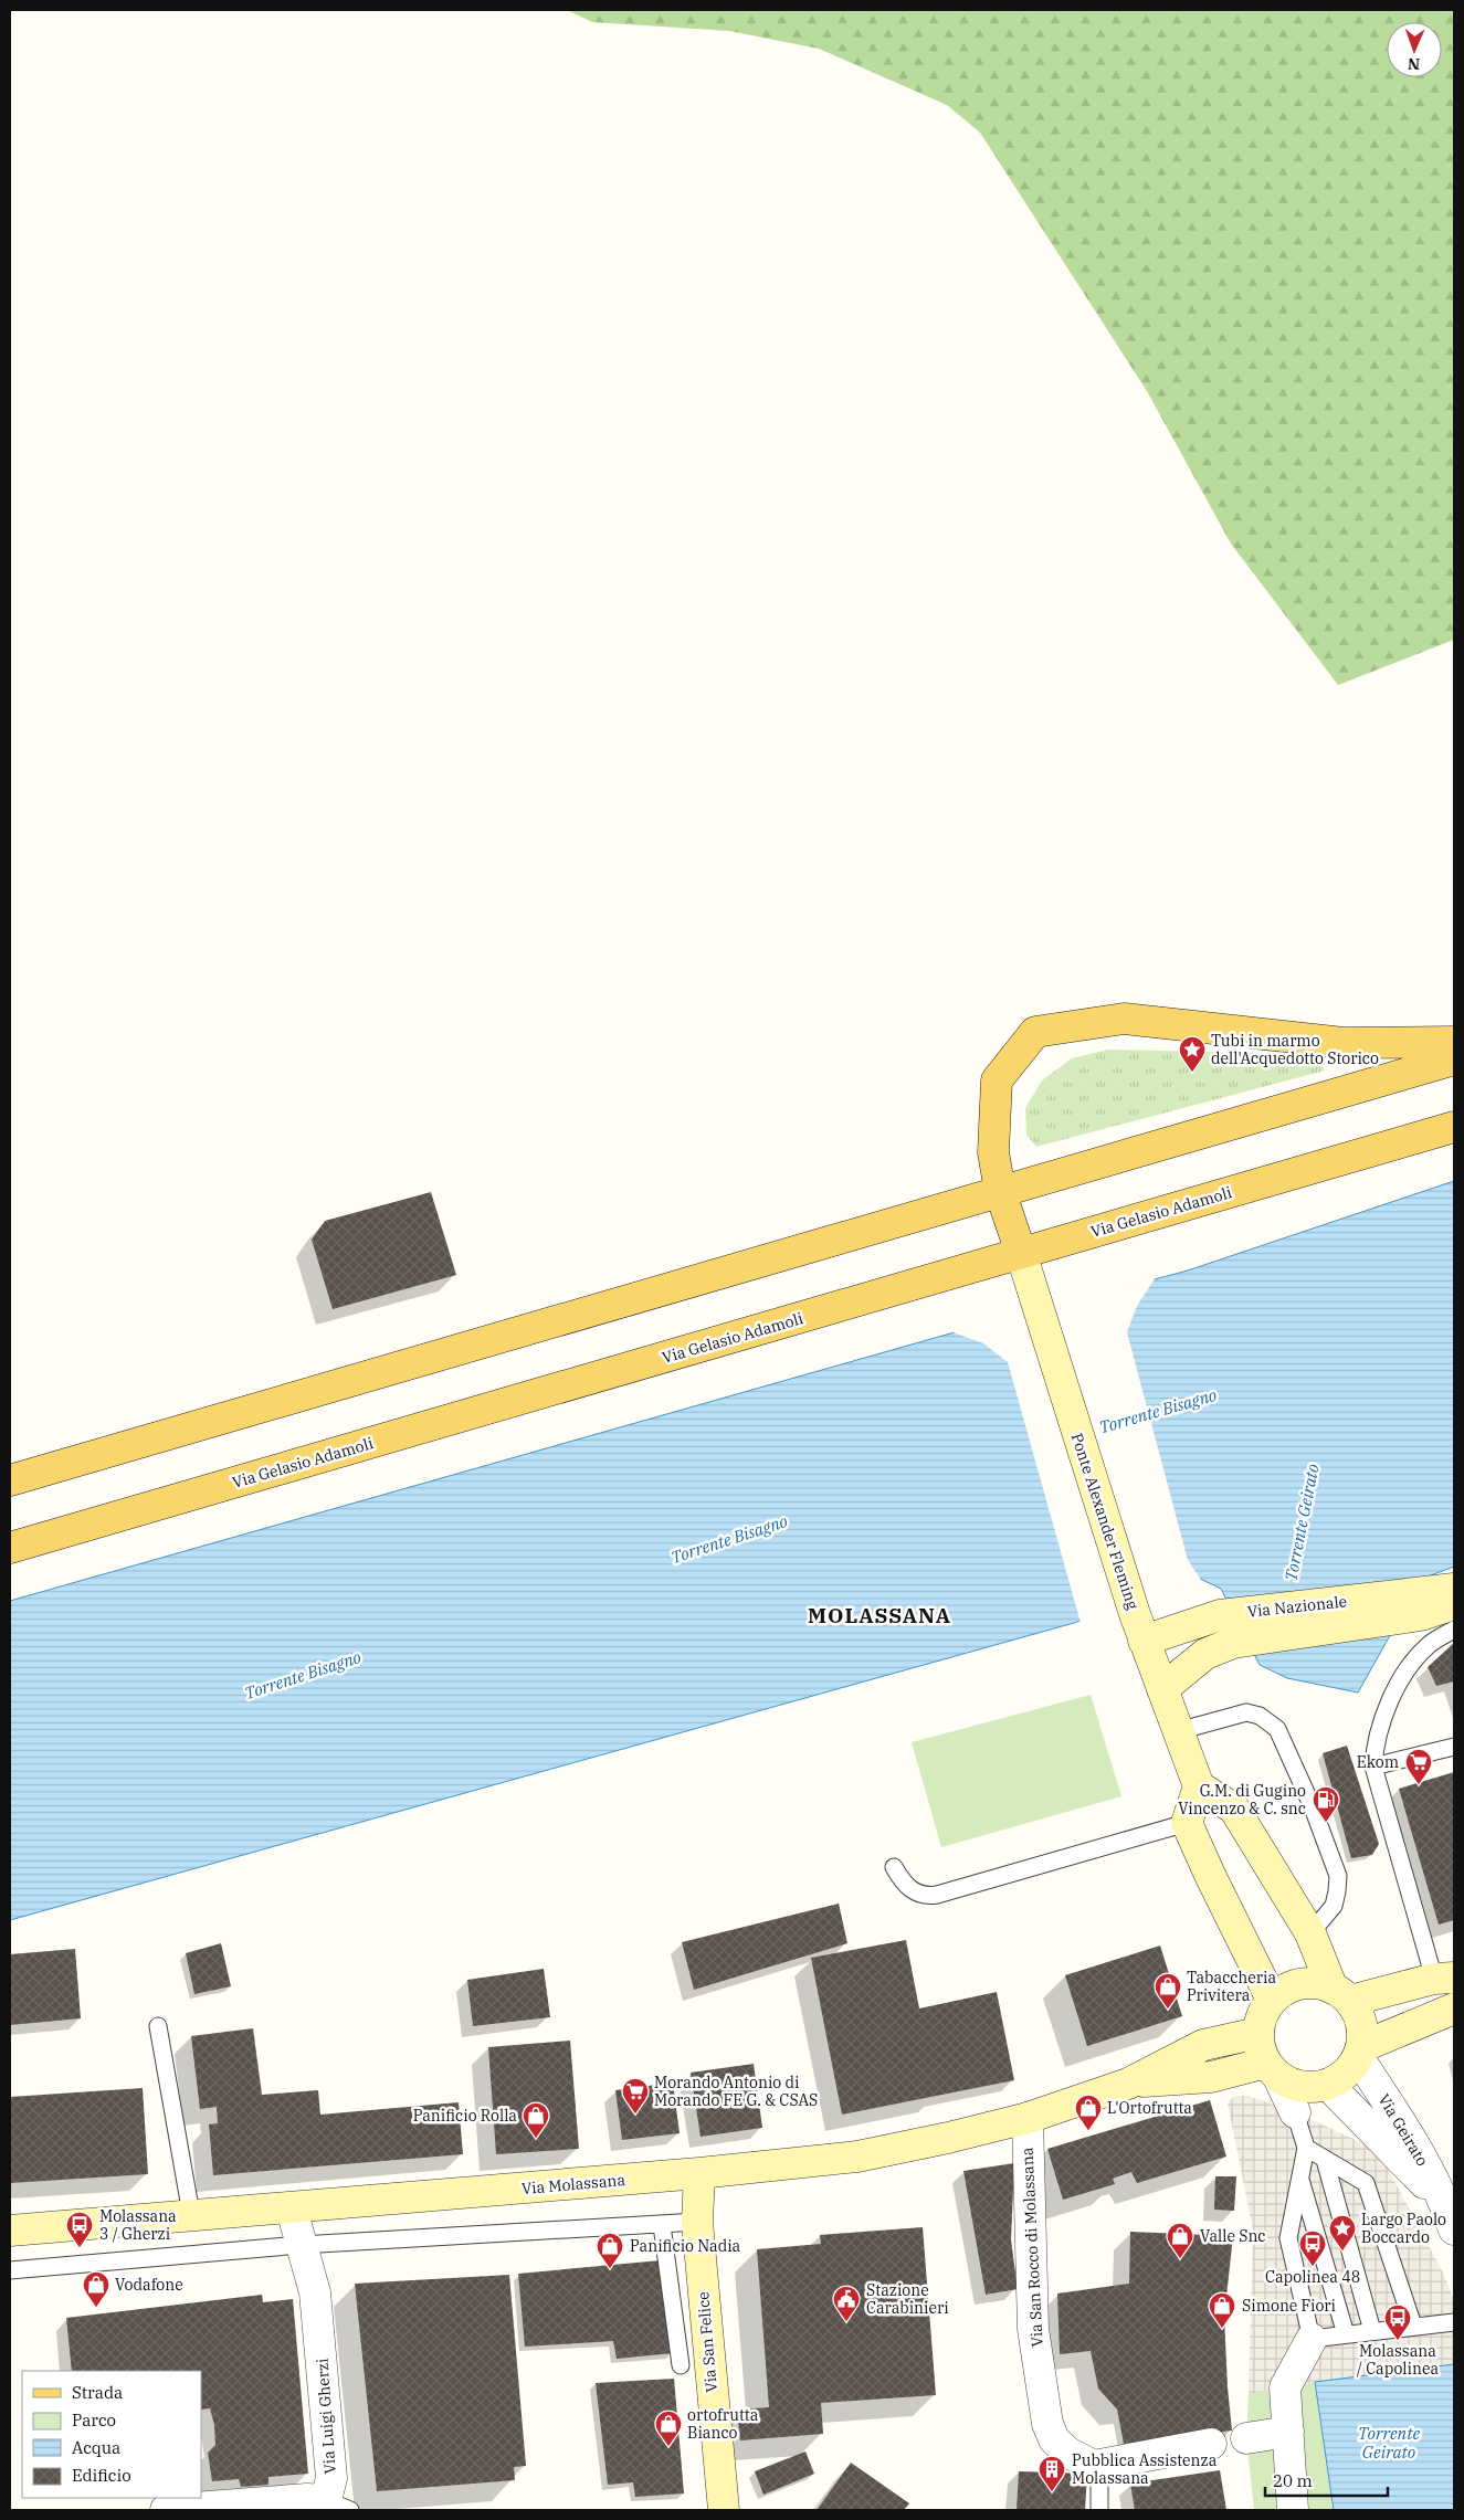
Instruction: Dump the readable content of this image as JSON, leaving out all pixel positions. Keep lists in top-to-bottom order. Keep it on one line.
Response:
{"streets":{"main road":["Via Gelasio Adamoli","Ponte Alexander Fleming","Via Nazionale","Via Molassana","Via San Felice"],"street":["Via Geirato","Via San Rocco di Molassana","Via Luigi Gherzi"]},"crossings":[["Via Gelasio Adamoli","Ponte Alexander Fleming"],["Ponte Alexander Fleming","Via Nazionale"],["Via Geirato","Via Molassana"],["Via Molassana","Via San Rocco di Molassana"],["Via Molassana","Via San Felice"],["Via Molassana","Via Luigi Gherzi"]],"districts":["MOLASSANA"],"water":["Torrente Bisagno","Torrente Geirato"],"places":{"place":["Tubi in marmo dell'Acquedotto Storico","Largo Paolo Boccardo"],"supermarket":["Ekom","Morando Antonio di Morando FE G. & CSAS"],"fuel station":["G.M. di Gugino Vincenzo & C. snc"],"shop":["Tabaccheria Privitera","L'Ortofrutta","Panificio Rolla","Valle Snc","Panificio Nadia","Vodafone","Simone Fiori","ortofrutta Bianco"],"bus stop":["Molassana 3 / Gherzi","Capolinea 48","Molassana / Capolinea"],"public building":["Stazione Carabinieri"],"building":["Pubblica Assistenza Molassana"]},"legend":["Strada","Parco","Acqua","Edificio"],"scale_bar":"20 m","north":"bottom"}
